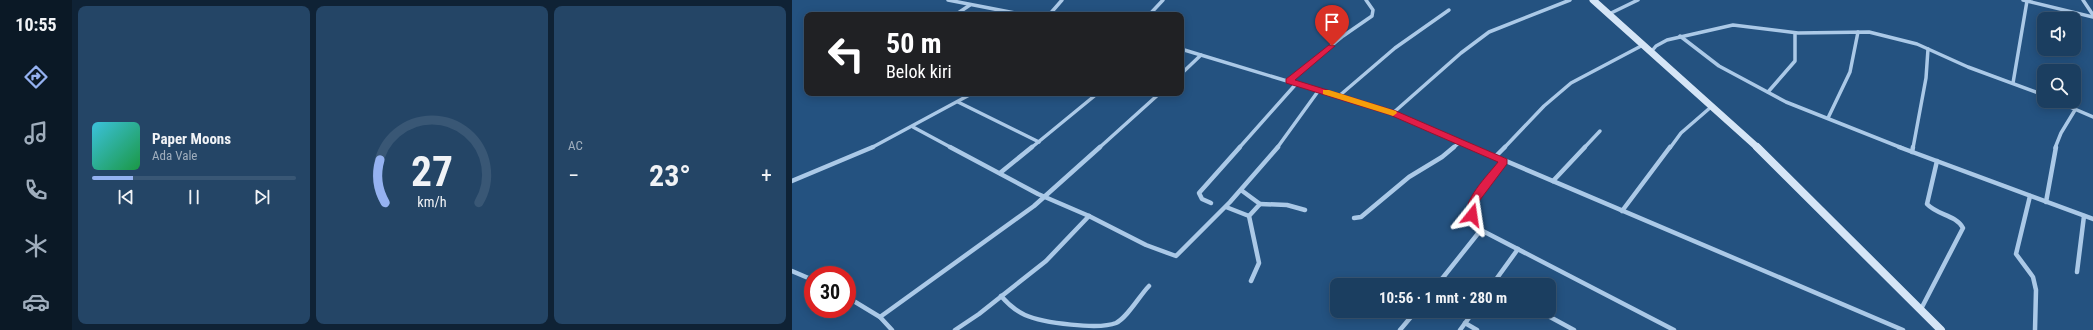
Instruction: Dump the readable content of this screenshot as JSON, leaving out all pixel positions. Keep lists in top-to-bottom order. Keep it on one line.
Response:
{"page":{"tabs":"10:55","tile":"AC","turn":["50 m","Belok kiri"],"song":["Paper Moons","Ada Vale"],"heat":["−","23°","+"],"limit":"30","trip":"10:56 · 1 mnt · 280 m","gauge":["27","km/h"]}}
